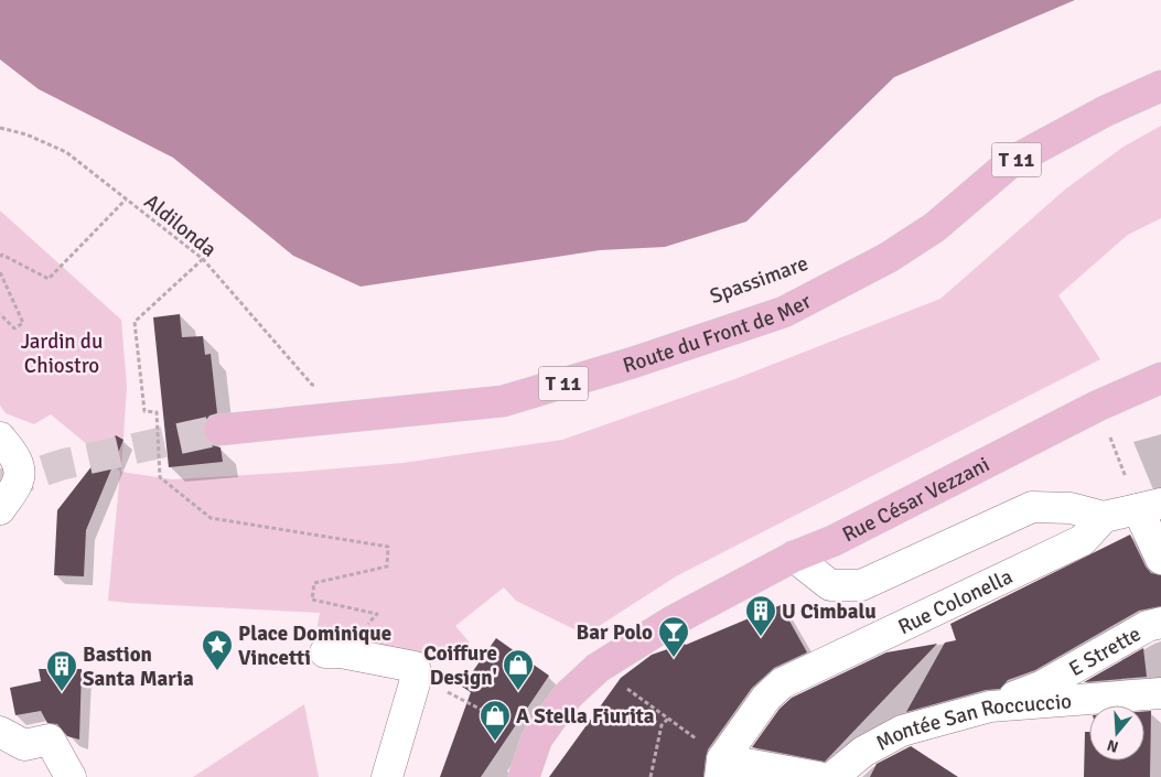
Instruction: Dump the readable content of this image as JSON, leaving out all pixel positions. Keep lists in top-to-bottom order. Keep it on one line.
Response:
{"streets":{"main road":["T 11","Route du Front de Mer","Rue César Vezzani"],"street":["Rue Colonella","E Strette","Montée San Roccuccio"],"path":["Aldilonda"]},"crossings":[["E Strette","Montée San Roccuccio"]],"parks":["Jardin du Chiostro"],"places":{"building":["U Cimbalu","Bastion Santa Maria"],"bar":["Bar Polo"],"place":["Place Dominique Vincetti"],"shop":["Coiffure Design'","A Stella Fiurita"]},"north":"bottom"}
